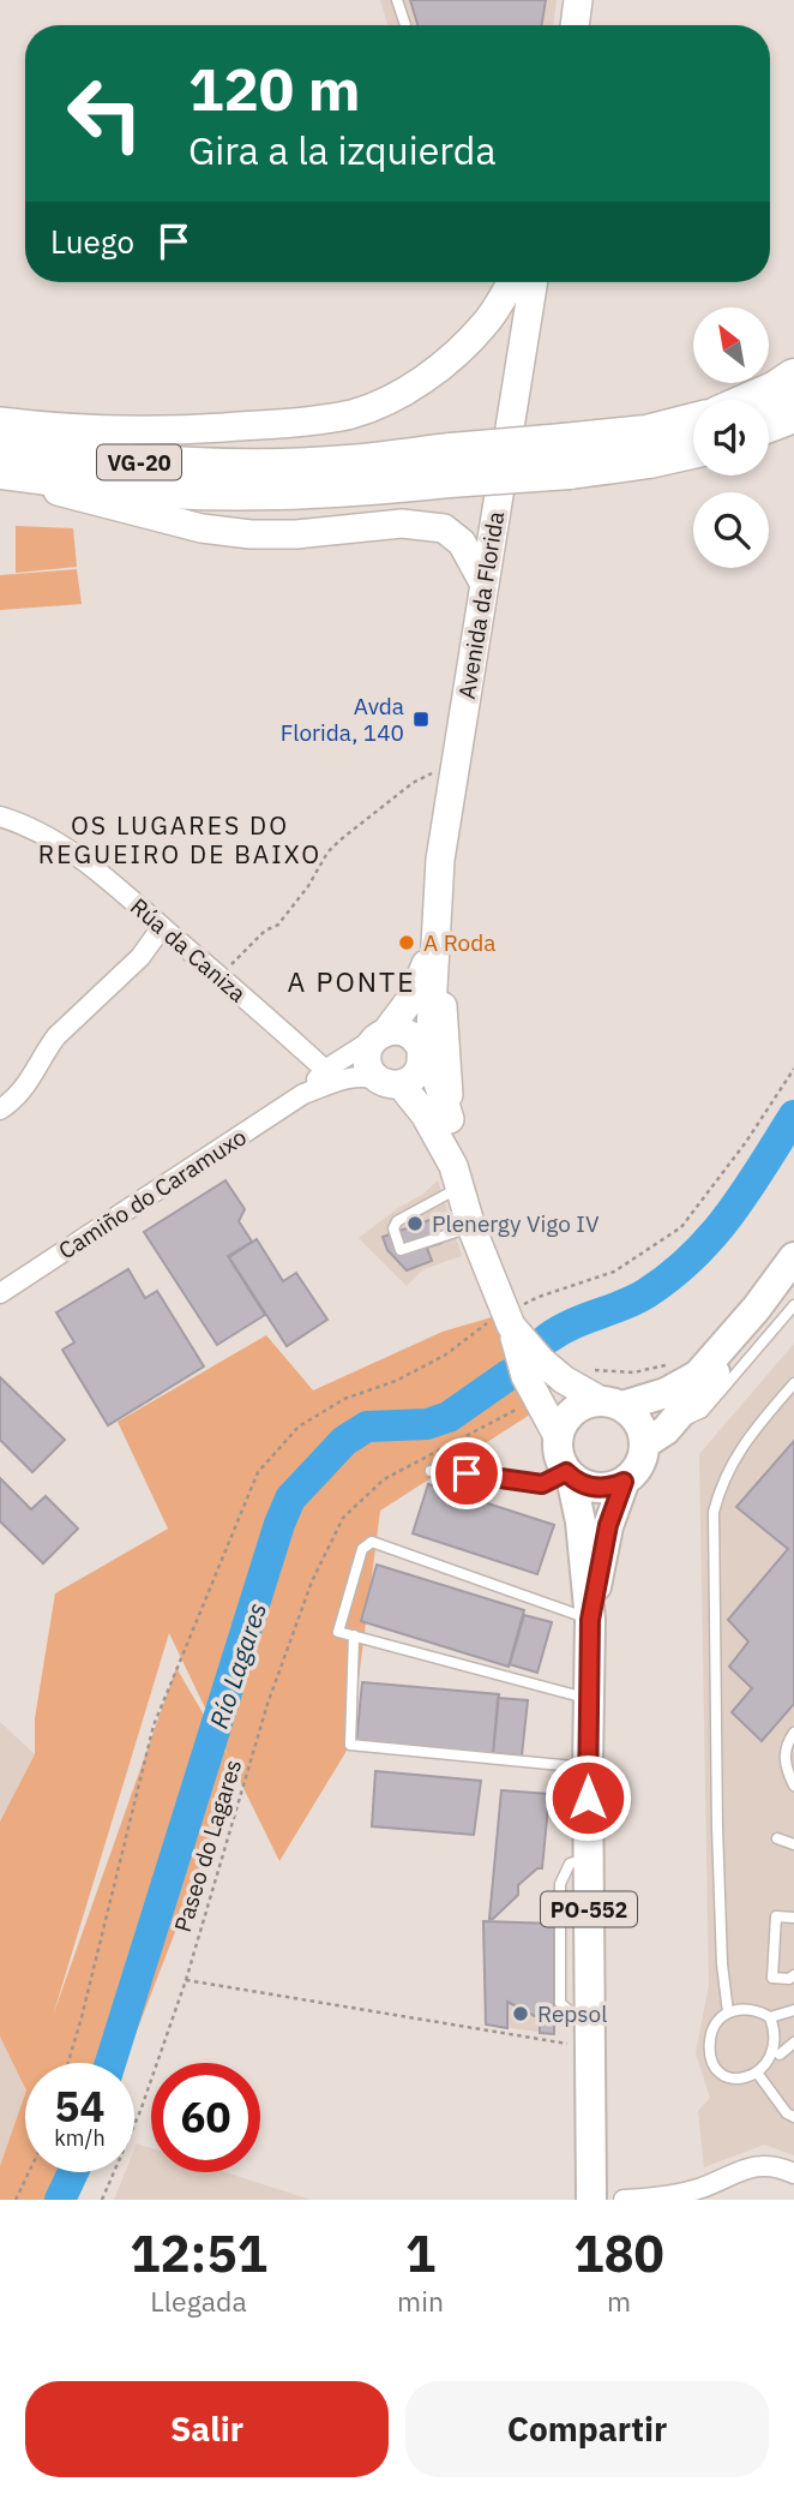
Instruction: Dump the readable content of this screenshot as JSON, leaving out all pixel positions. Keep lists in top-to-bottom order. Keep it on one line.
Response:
{"streets":{"highway":["VG-20"],"main road":["Avenida da Florida","PO-552"],"street":["Rúa da Caniza","Camiño do Caramuxo"],"path":["Paseo do Lagares"]},"crossings":[["Avenida da Florida","Camiño do Caramuxo"],["Rúa da Caniza","Camiño do Caramuxo"]],"districts":["OS LUGARES DO REGUEIRO DE BAIXO","A PONTE"],"water":["Río Lagares"],"places":{"transit":["Avda Florida, 140"],"other":["A Roda","Plenergy Vigo IV","Repsol"]},"north":"top left","page":{"turn":["120 m","Gira a la izquierda"],"then":"Luego","speed":"54 km/h","limit":"60","eta":["12:51","Llegada","1","min","180","m"],"buttons":["Salir","Compartir"]}}
